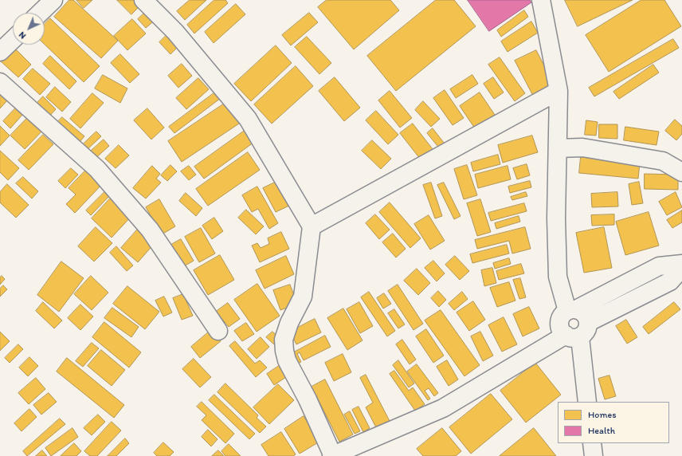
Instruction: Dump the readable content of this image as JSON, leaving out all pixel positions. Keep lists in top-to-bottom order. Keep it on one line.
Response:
{"legend":["Homes","Health"],"north":"bottom left"}
